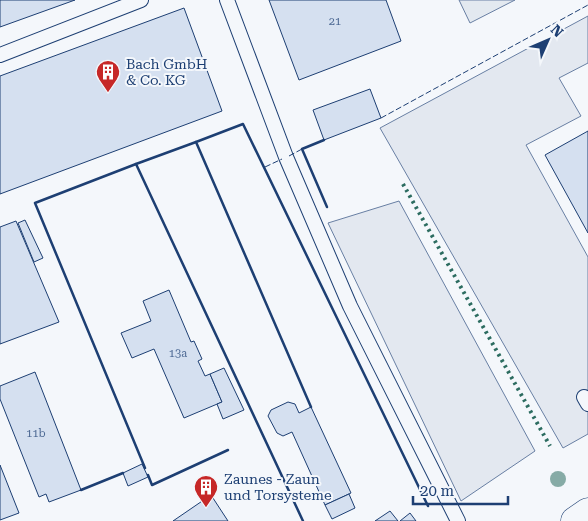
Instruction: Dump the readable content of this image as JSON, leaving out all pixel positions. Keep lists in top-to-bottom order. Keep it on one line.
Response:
{"places":{"building":["Bach GmbH & Co. KG","Zaunes - Zaun und Torsysteme"]},"house_numbers":["21","13a","11b"],"scale_bar":"20 m","north":"top right"}
